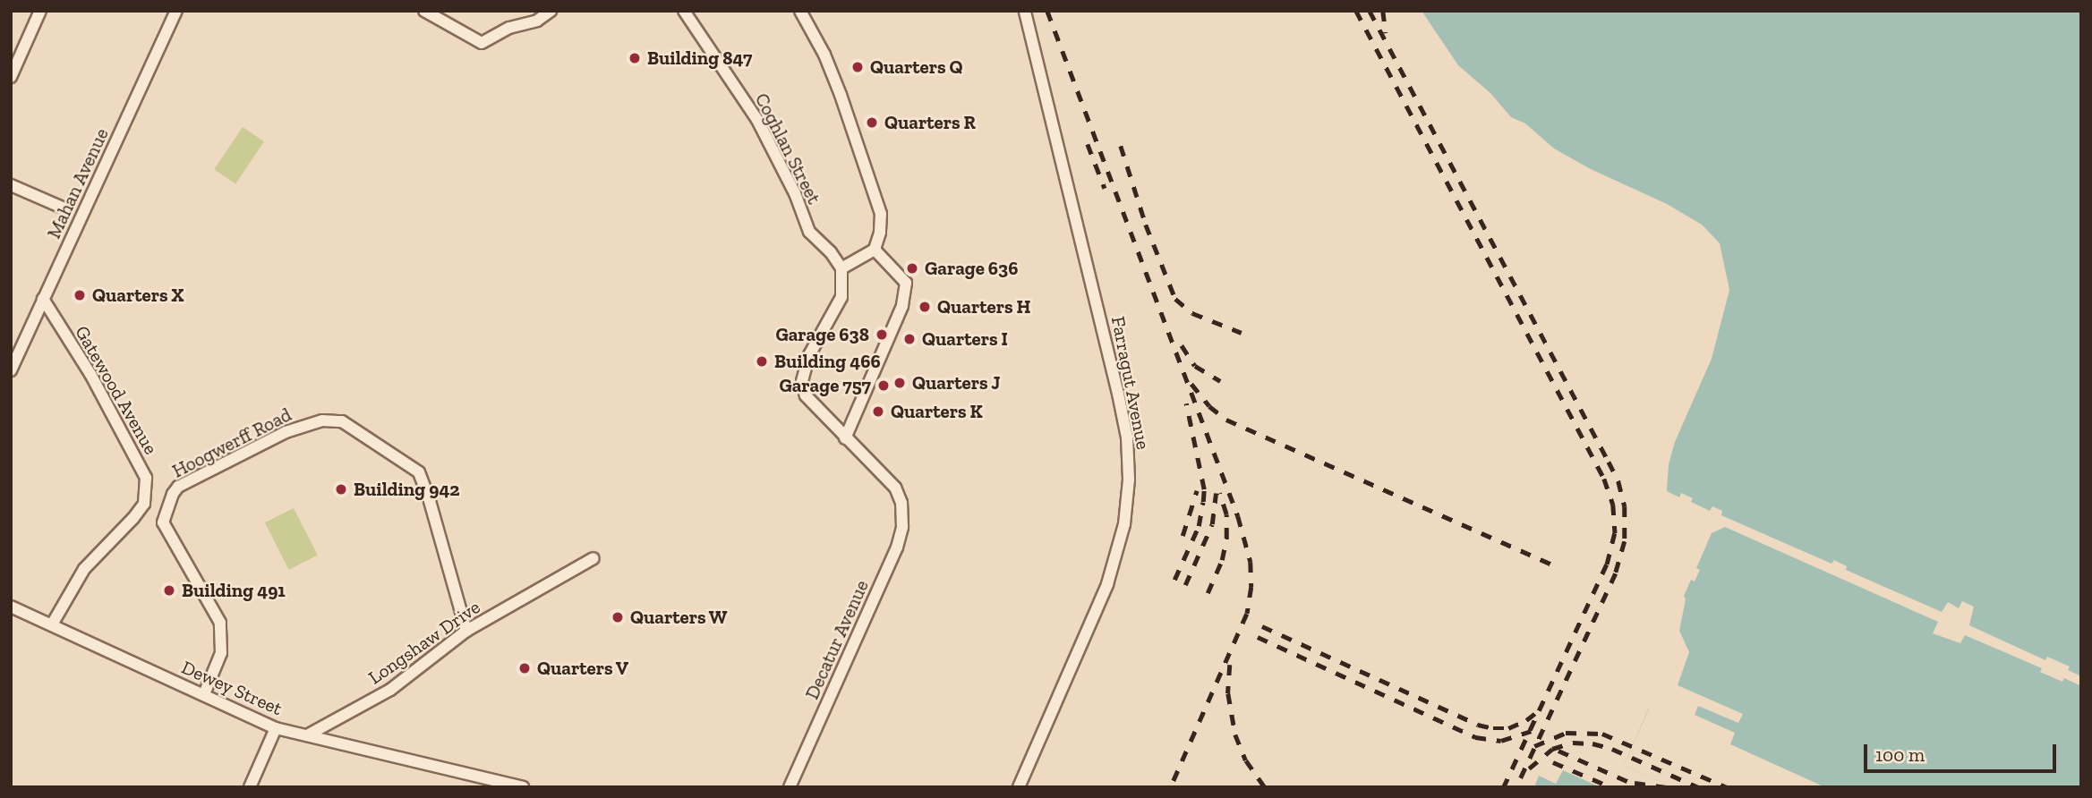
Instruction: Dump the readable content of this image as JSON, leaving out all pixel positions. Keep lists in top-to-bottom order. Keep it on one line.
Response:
{"streets":{"street":["Coghlan Street","Mahan Avenue","Farragut Avenue","Gatewood Avenue","Hoogwerff Road","Decatur Avenue","Longshaw Drive","Dewey Street"]},"crossings":[["Mahan Avenue","Gatewood Avenue"],["Gatewood Avenue","Dewey Street"],["Hoogwerff Road","Longshaw Drive"],["Hoogwerff Road","Dewey Street"],["Longshaw Drive","Dewey Street"]],"places":["Building 847","Quarters Q","Quarters R","Garage 636","Quarters X","Quarters H","Garage 638","Quarters I","Building 466","Quarters J","Garage 757","Quarters K","Building 942","Building 491","Quarters W","Quarters V"],"scale_bar":"100 m"}
